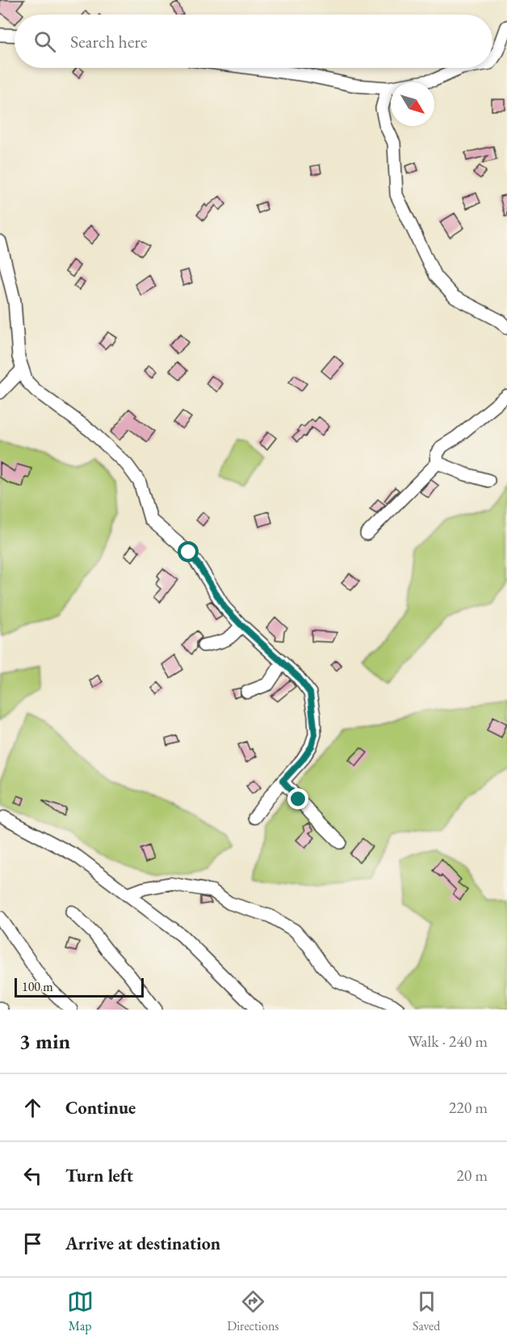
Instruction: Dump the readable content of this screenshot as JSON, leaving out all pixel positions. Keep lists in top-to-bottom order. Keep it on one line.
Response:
{"scale_bar":"100 m","north":"bottom right","page":{"search":"Search here","scale":"100 m","heading":["3 min","Walk · 240 m"],"list":[["Continue","220 m"],["Turn left","20 m"],"Arrive at destination"],"nav":["Map","Directions","Saved"]}}
